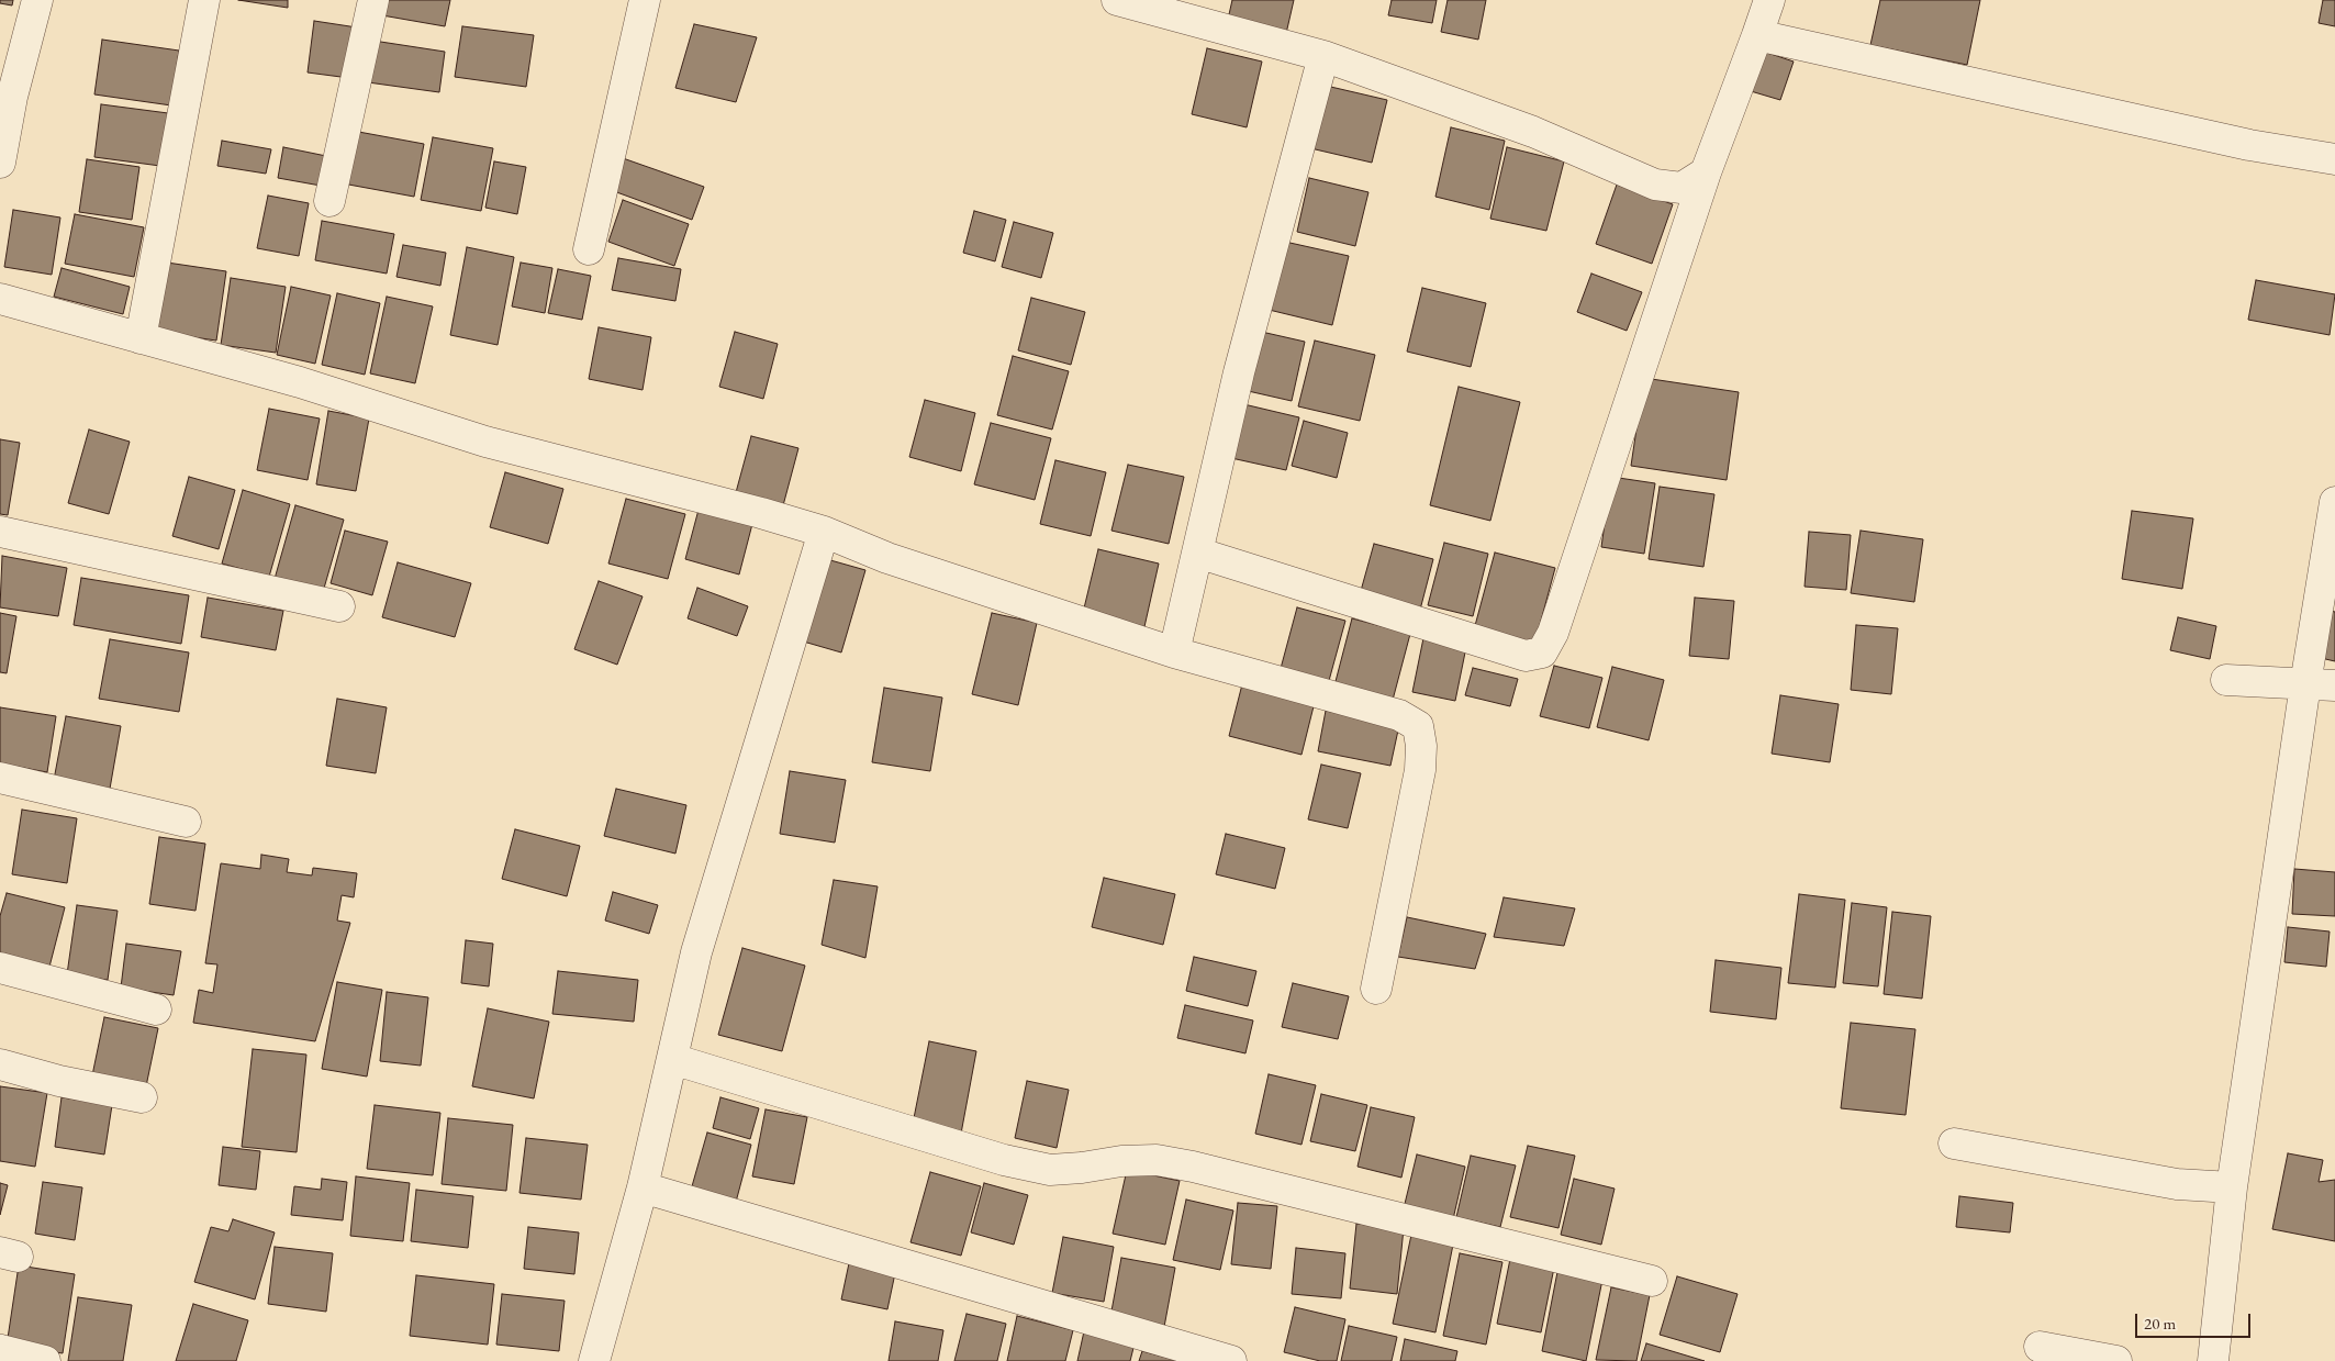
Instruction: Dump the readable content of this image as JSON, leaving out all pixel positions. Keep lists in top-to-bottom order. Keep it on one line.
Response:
{"scale_bar":"20 m"}
